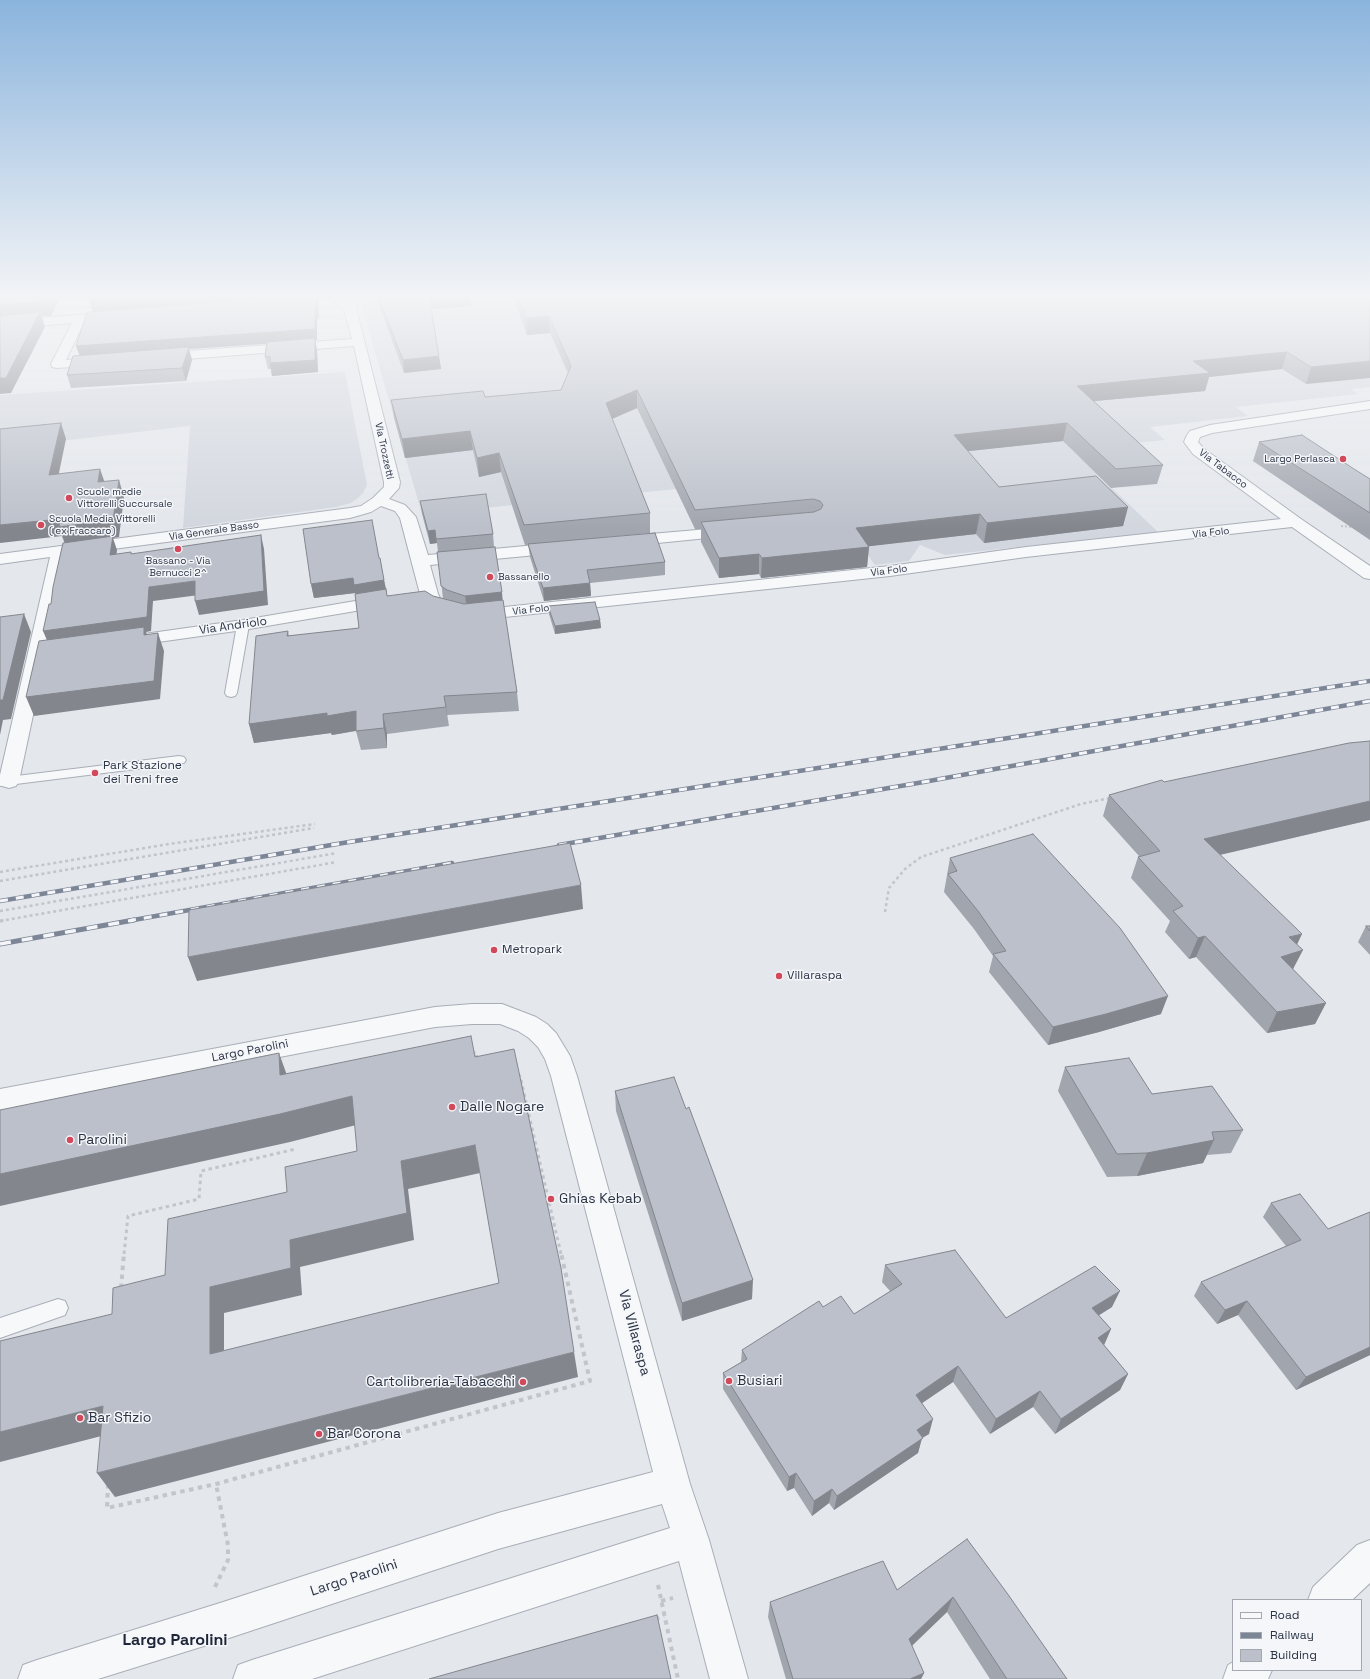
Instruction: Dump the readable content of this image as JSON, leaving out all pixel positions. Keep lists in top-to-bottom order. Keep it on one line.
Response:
{"streets":{"street":["Via Trozzetti","Via Tabacco","Via Generale Basso","Via Folo","Via Andriolo","Largo Parolini","Via Villaraspa"]},"crossings":[["Via Trozzetti","Via Generale Basso"],["Via Tabacco","Via Folo"],["Via Folo","Via Andriolo"],["Largo Parolini","Via Villaraspa"]],"districts":["Largo Parolini"],"places":["Largo Perlasca","Scuole medie Vittorelli Succursale","Scuola Media Vittorelli ( ex Fraccaro)","Bassano - Via Bernucci 2^","Bassanello","Park Stazione dei Treni free","Metropark","Villaraspa","Dalle Nogare","Parolini","Ghias Kebab","Busiari","Cartolibreria-Tabacchi","Bar Sfizio","Bar Corona"],"legend":["Road","Railway","Building"]}
